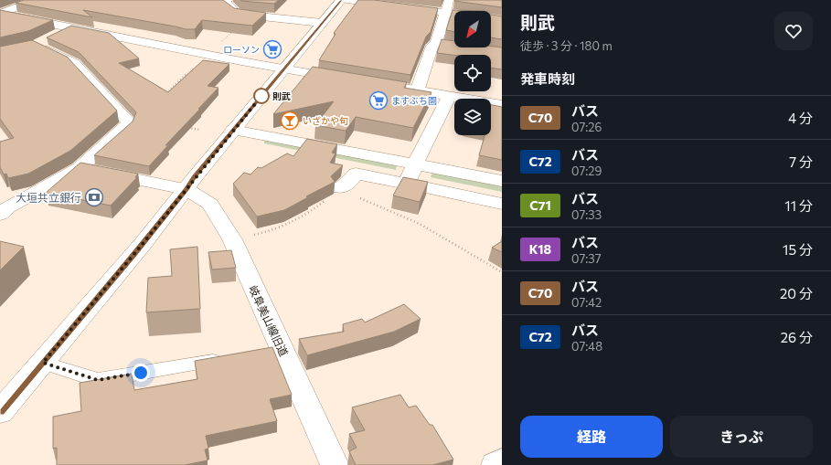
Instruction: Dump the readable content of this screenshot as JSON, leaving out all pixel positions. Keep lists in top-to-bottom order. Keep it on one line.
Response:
{"streets":{"street":["岐阜美山線旧道"]},"places":{"supermarket":["ローソン","ますぶち園"],"other":["則武"],"bar":["いざかや旬"],"bank":["大垣共立銀行"]},"lines":["bus line C70"],"north":"bottom left","page":{"heading":[["則武","徒歩 · 3 分 · 180 m"],"発車時刻"],"list":[{"mark":"C70","name":"バス","note":"07:26","value":"4 分"},{"mark":"C72","name":"バス","note":"07:29","value":"7 分"},{"mark":"C71","name":"バス","note":"07:33","value":"11 分"},{"mark":"K18","name":"バス","note":"07:37","value":"15 分"},{"mark":"C70","name":"バス","note":"07:42","value":"20 分"},{"mark":"C72","name":"バス","note":"07:48","value":"26 分"}],"buttons":["経路","きっぷ"]}}
